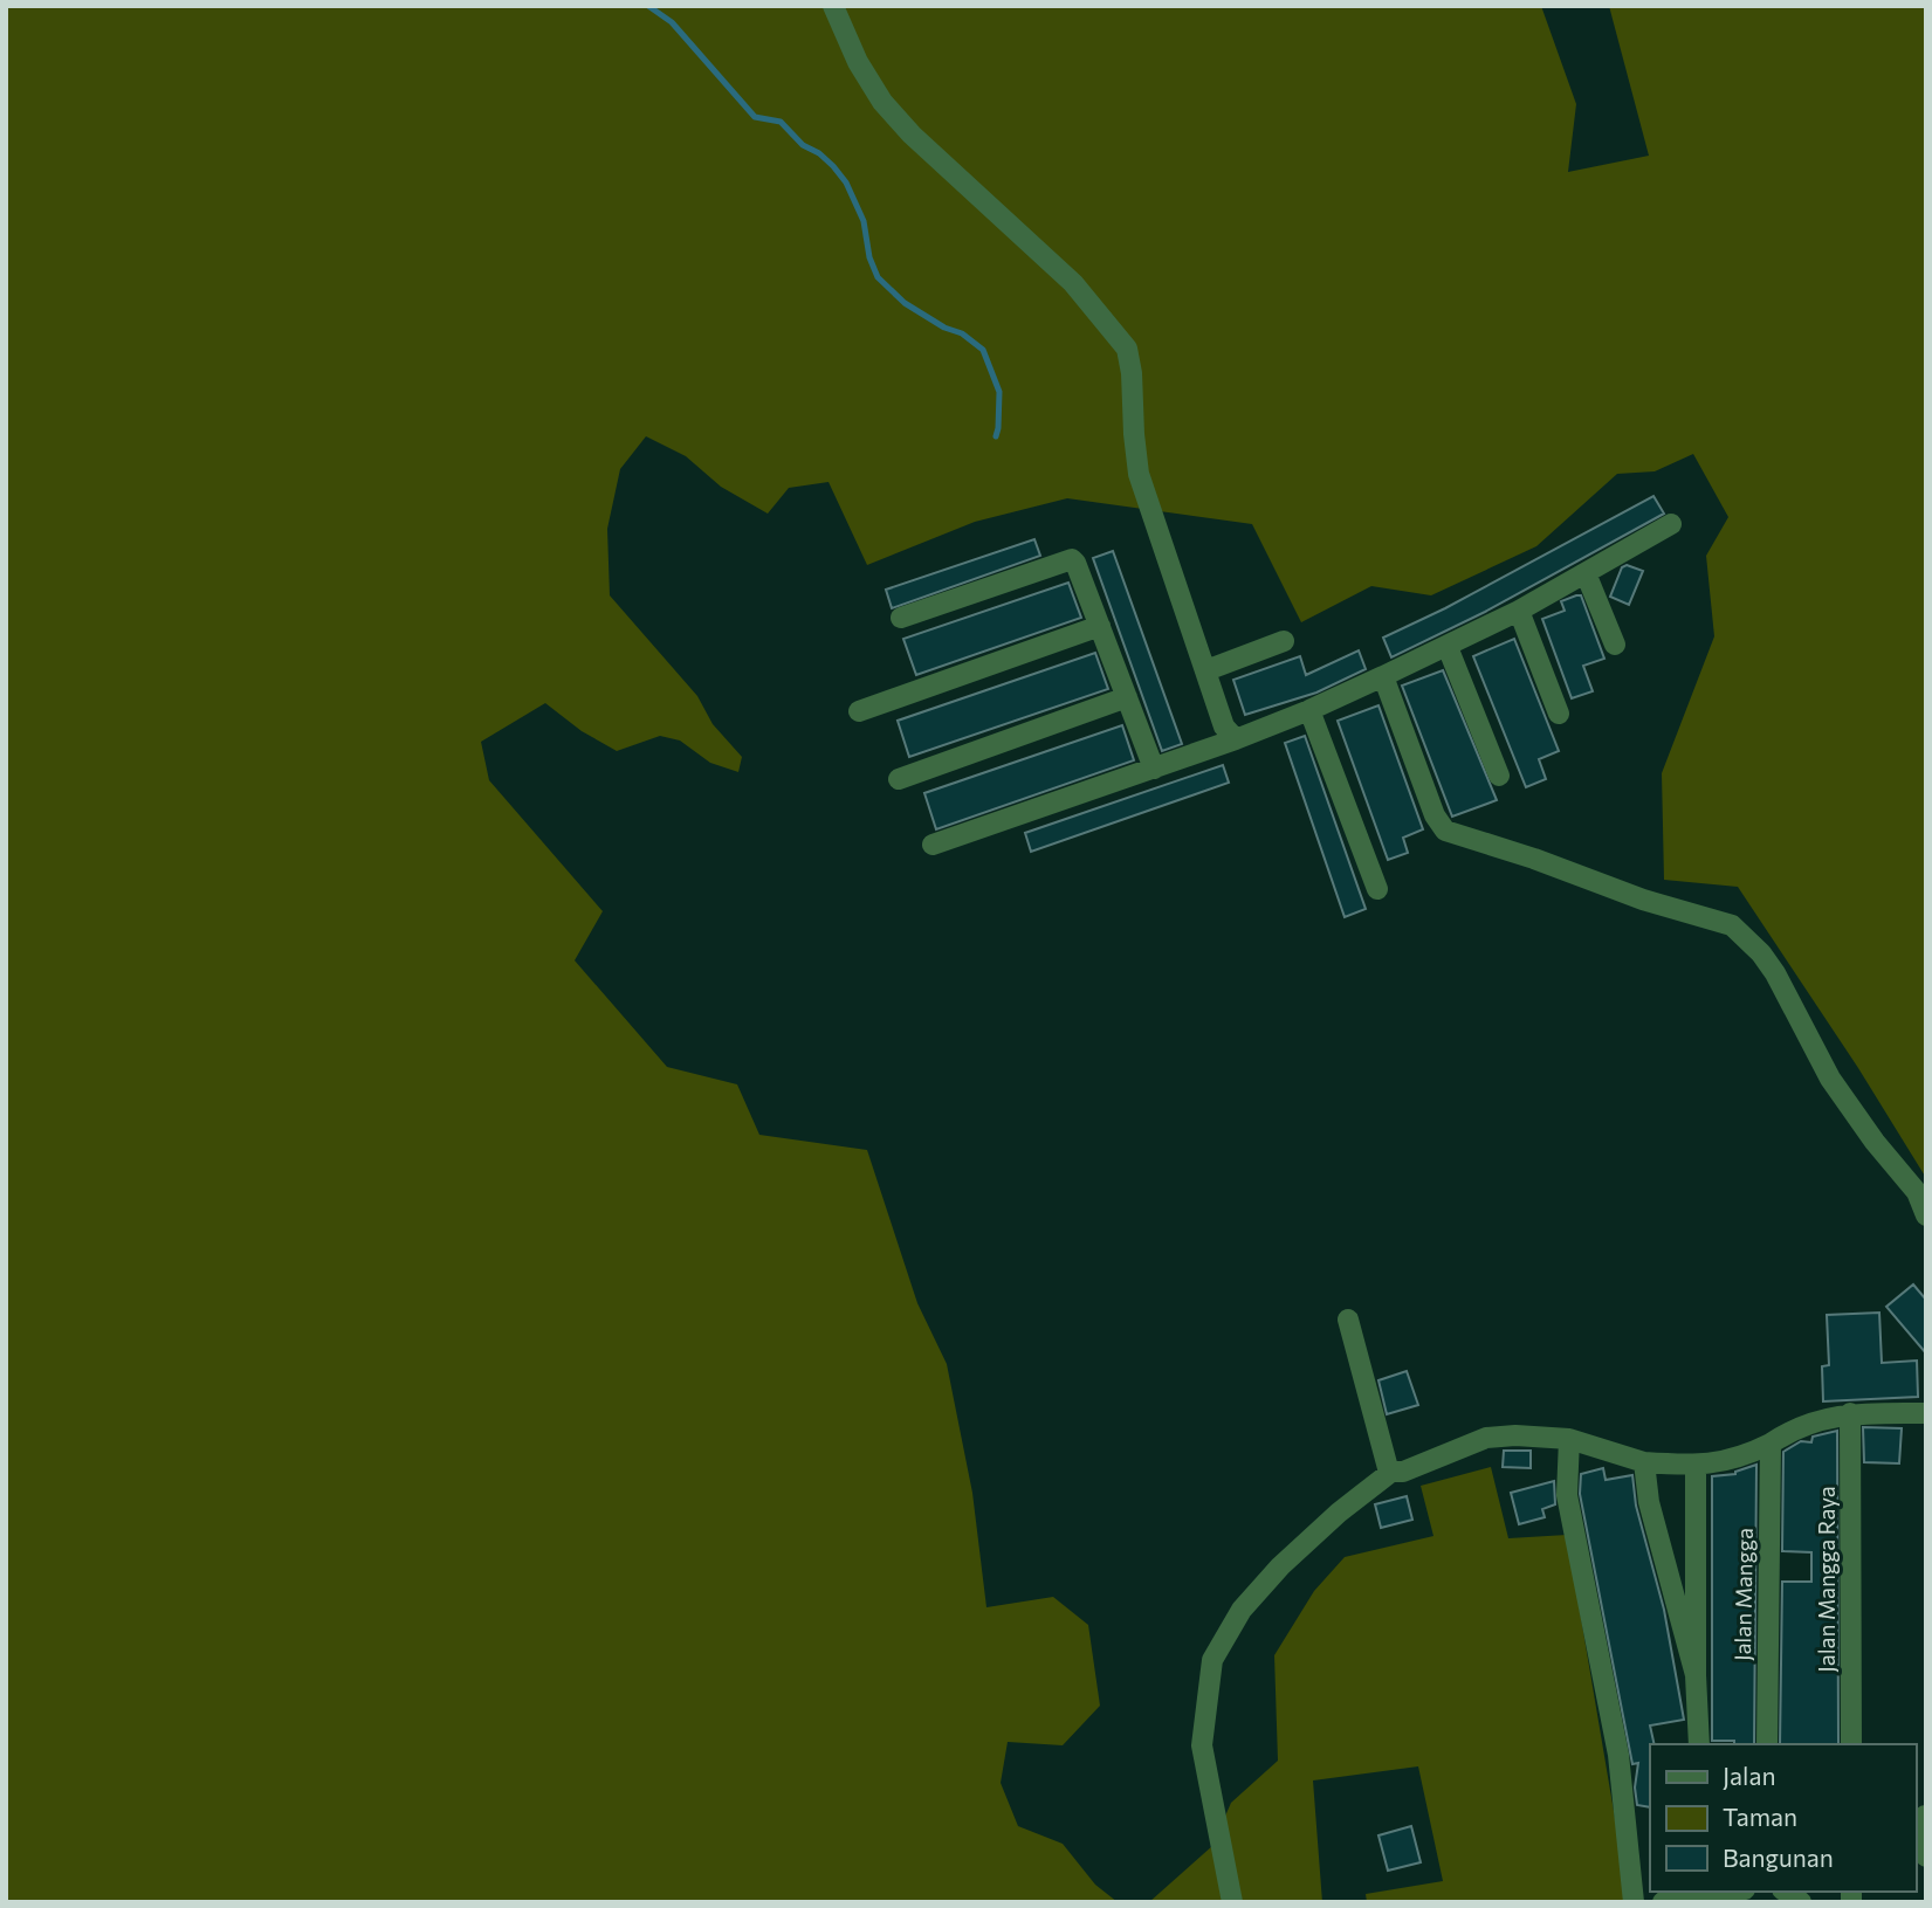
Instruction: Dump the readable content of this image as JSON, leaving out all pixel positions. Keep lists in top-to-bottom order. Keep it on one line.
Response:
{"streets":{"street":["Jalan Mangga Raya","Jalan Mangga"]},"legend":["Jalan","Taman","Bangunan"]}
